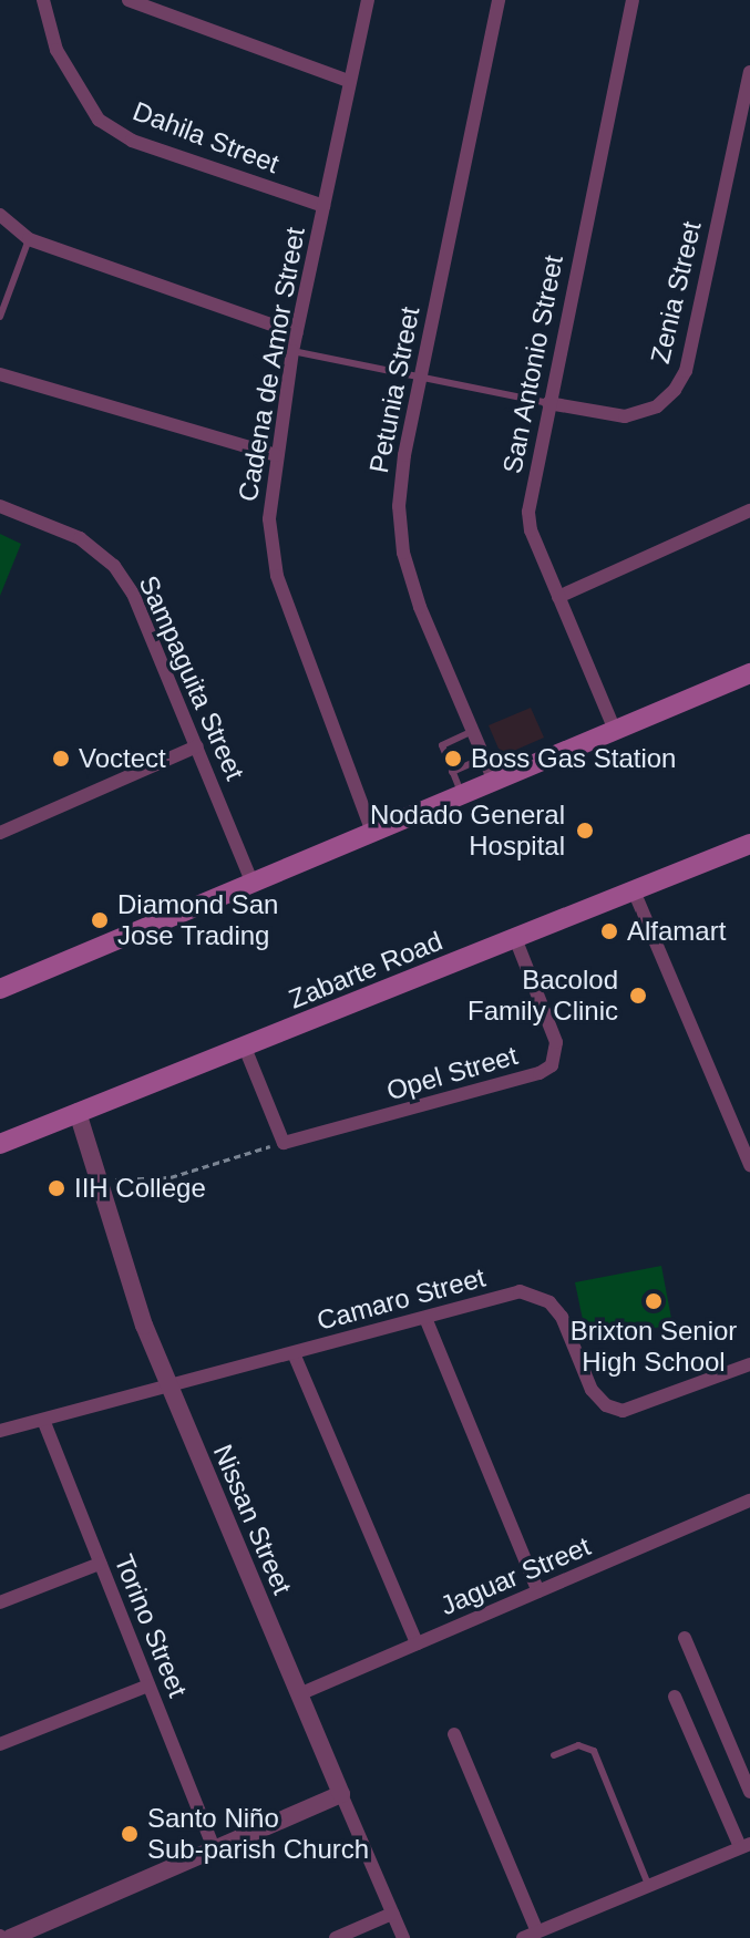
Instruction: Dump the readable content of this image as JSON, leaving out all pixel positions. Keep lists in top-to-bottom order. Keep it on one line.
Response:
{"streets":{"main road":["Zabarte Road"],"street":["Dahila Street","Zenia Street","Cadena de Amor Street","San Antonio Street","Petunia Street","Sampaguita Street","Opel Street","Camaro Street","Nissan Street","Jaguar Street","Torino Street"]},"crossings":[["Dahila Street","Cadena de Amor Street"],["Zenia Street","San Antonio Street"],["Zabarte Road","Opel Street"],["Zabarte Road","Nissan Street"],["Camaro Street","Nissan Street"],["Camaro Street","Torino Street"],["Nissan Street","Jaguar Street"]],"places":["Voctect","Boss Gas Station","Nodado General Hospital","Diamond San Jose Trading","Alfamart","Bacolod Family Clinic","IIH College","Brixton Senior High School","Santo Niño Sub-parish Church"]}
